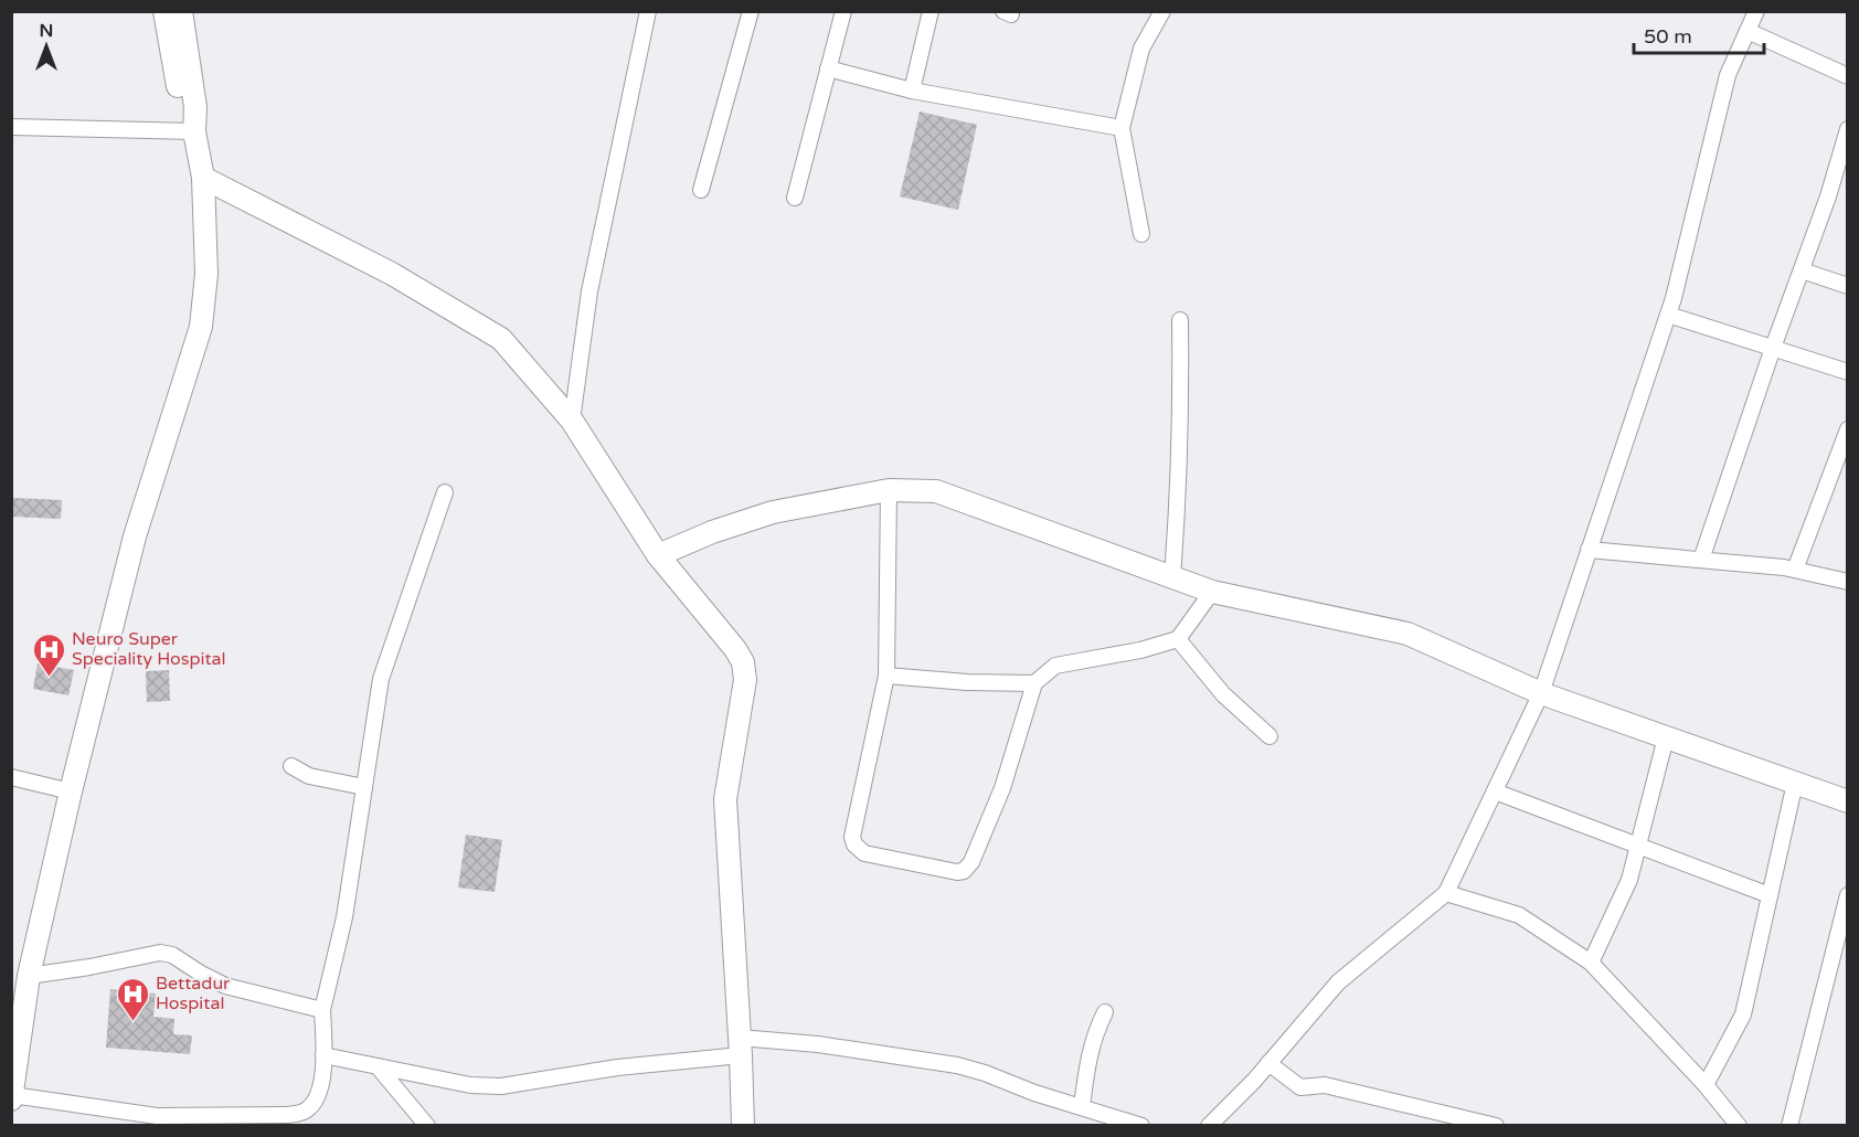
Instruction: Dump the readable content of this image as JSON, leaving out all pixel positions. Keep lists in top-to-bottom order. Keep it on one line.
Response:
{"places":{"hospital":["Neuro Super Speciality Hospital","Bettadur Hospital"]},"scale_bar":"50 m","north":"top"}
